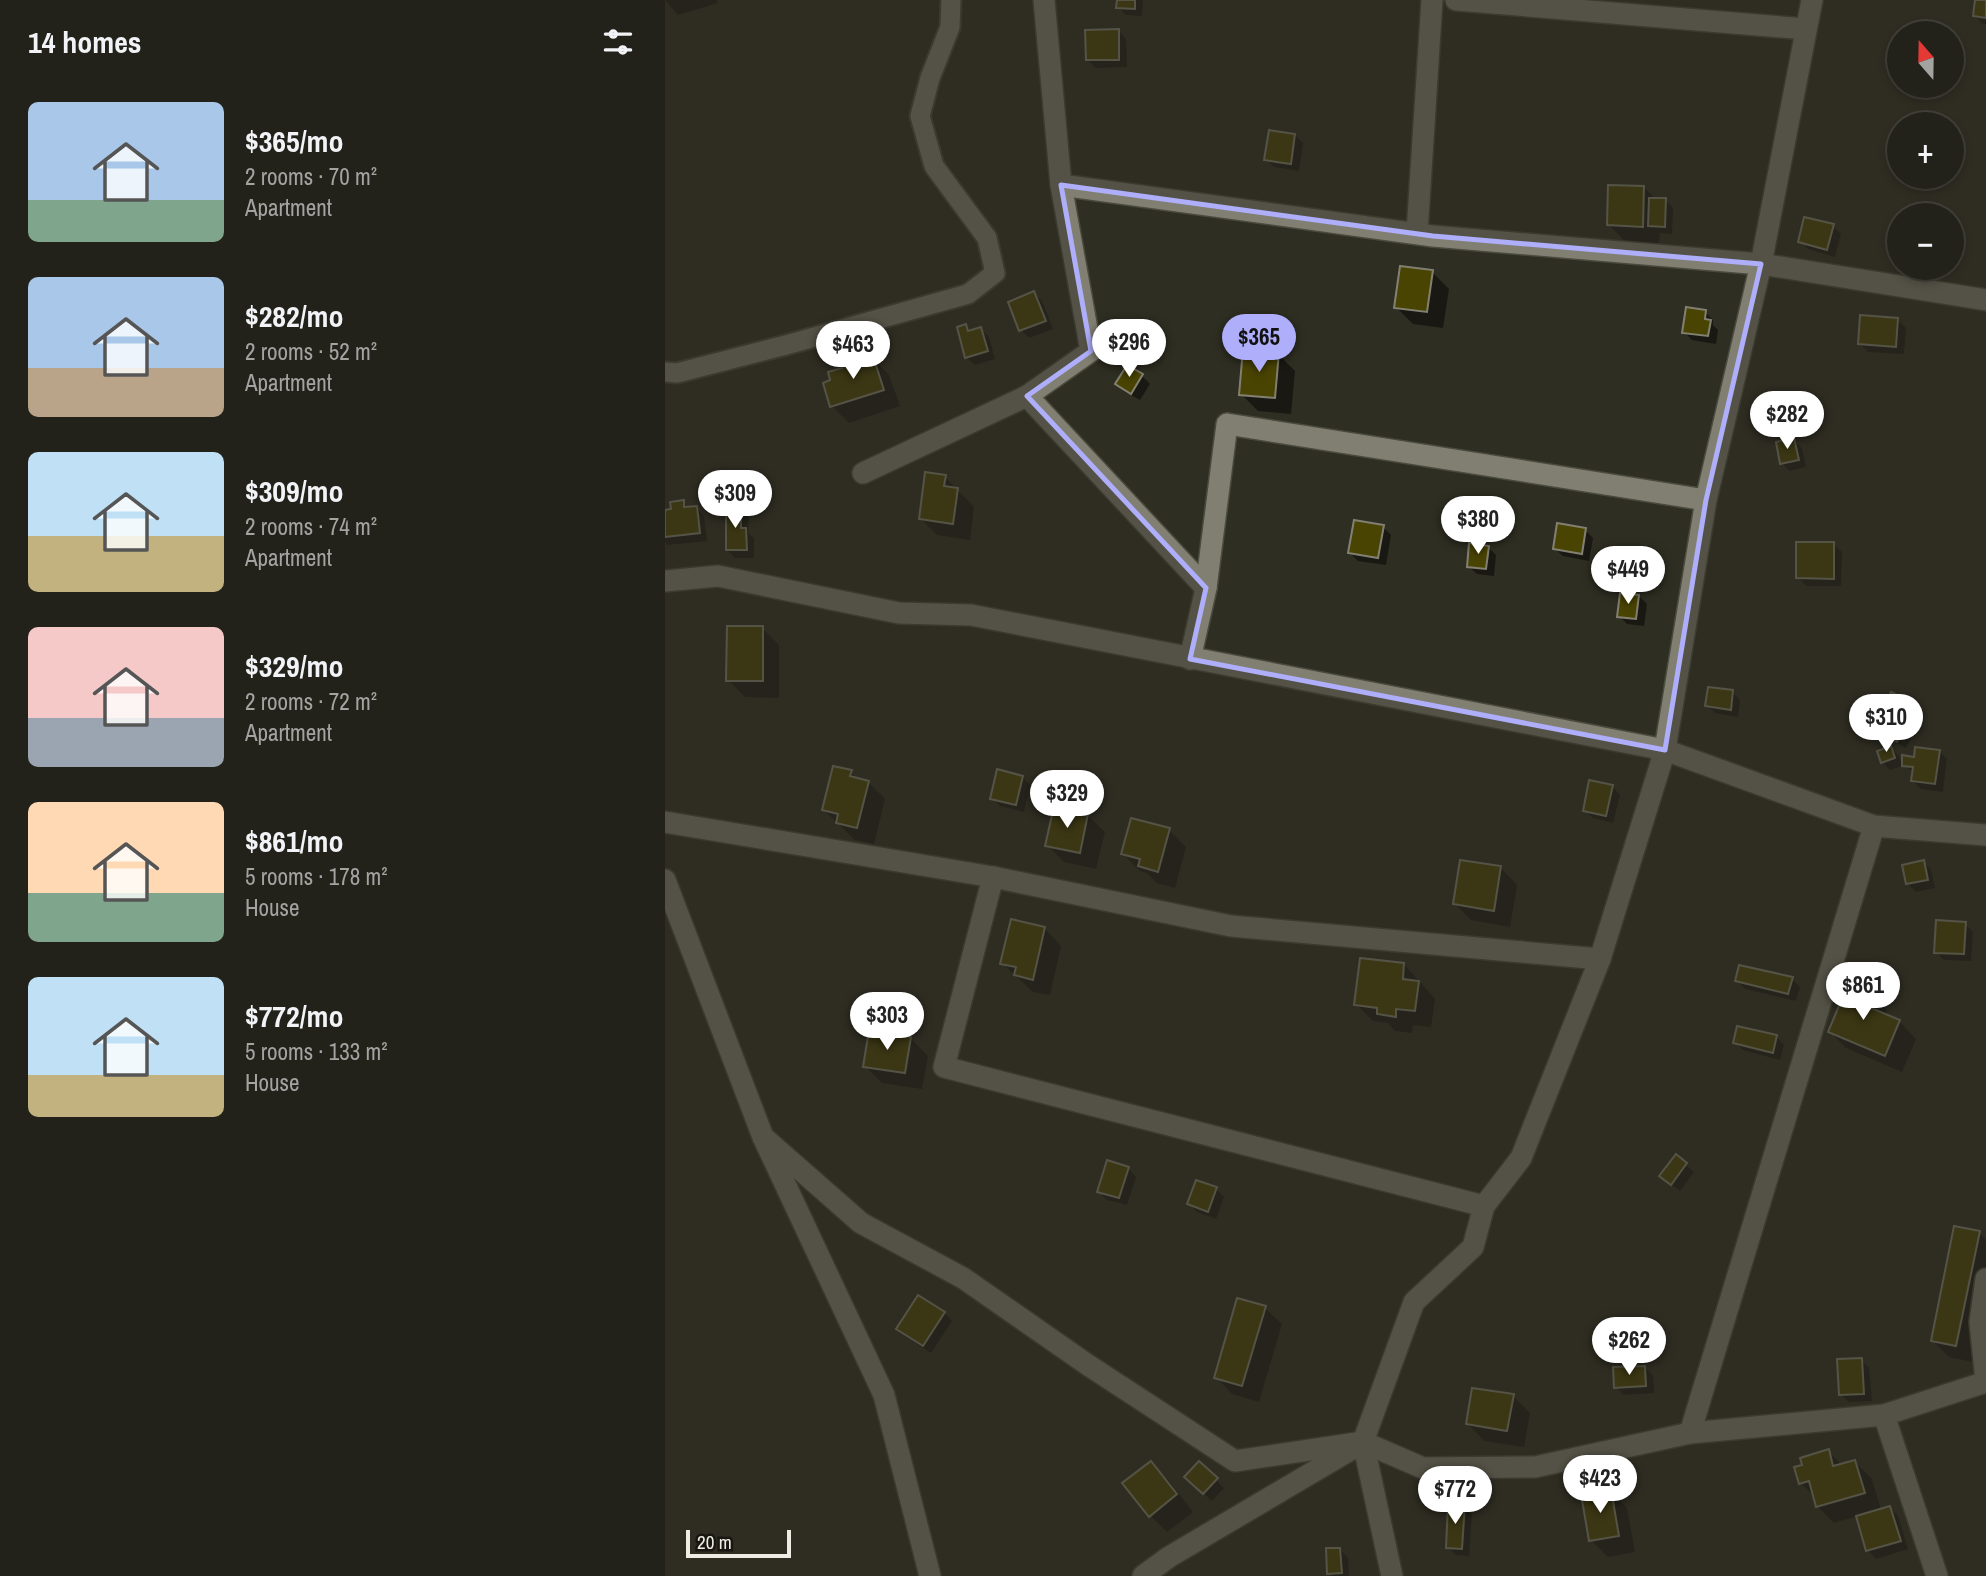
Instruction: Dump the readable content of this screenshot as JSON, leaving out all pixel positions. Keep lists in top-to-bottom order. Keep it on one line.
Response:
{"scale_bar":"20 m","north":"top","page":{"heading":"14 homes","map_buttons":["+","−"],"list":[{"name":"$365/mo","note":"2 rooms · 70 m² · Apartment"},{"name":"$282/mo","note":"2 rooms · 52 m² · Apartment"},{"name":"$309/mo","note":"2 rooms · 74 m² · Apartment"},{"name":"$329/mo","note":"2 rooms · 72 m² · Apartment"},{"name":"$861/mo","note":"5 rooms · 178 m² · House"},{"name":"$772/mo","note":"5 rooms · 133 m² · House"}],"price":["$365","$296","$463","$282","$309","$380","$449","$310","$329","$861","$303","$262","$423","$772"],"scale":"20 m"}}
